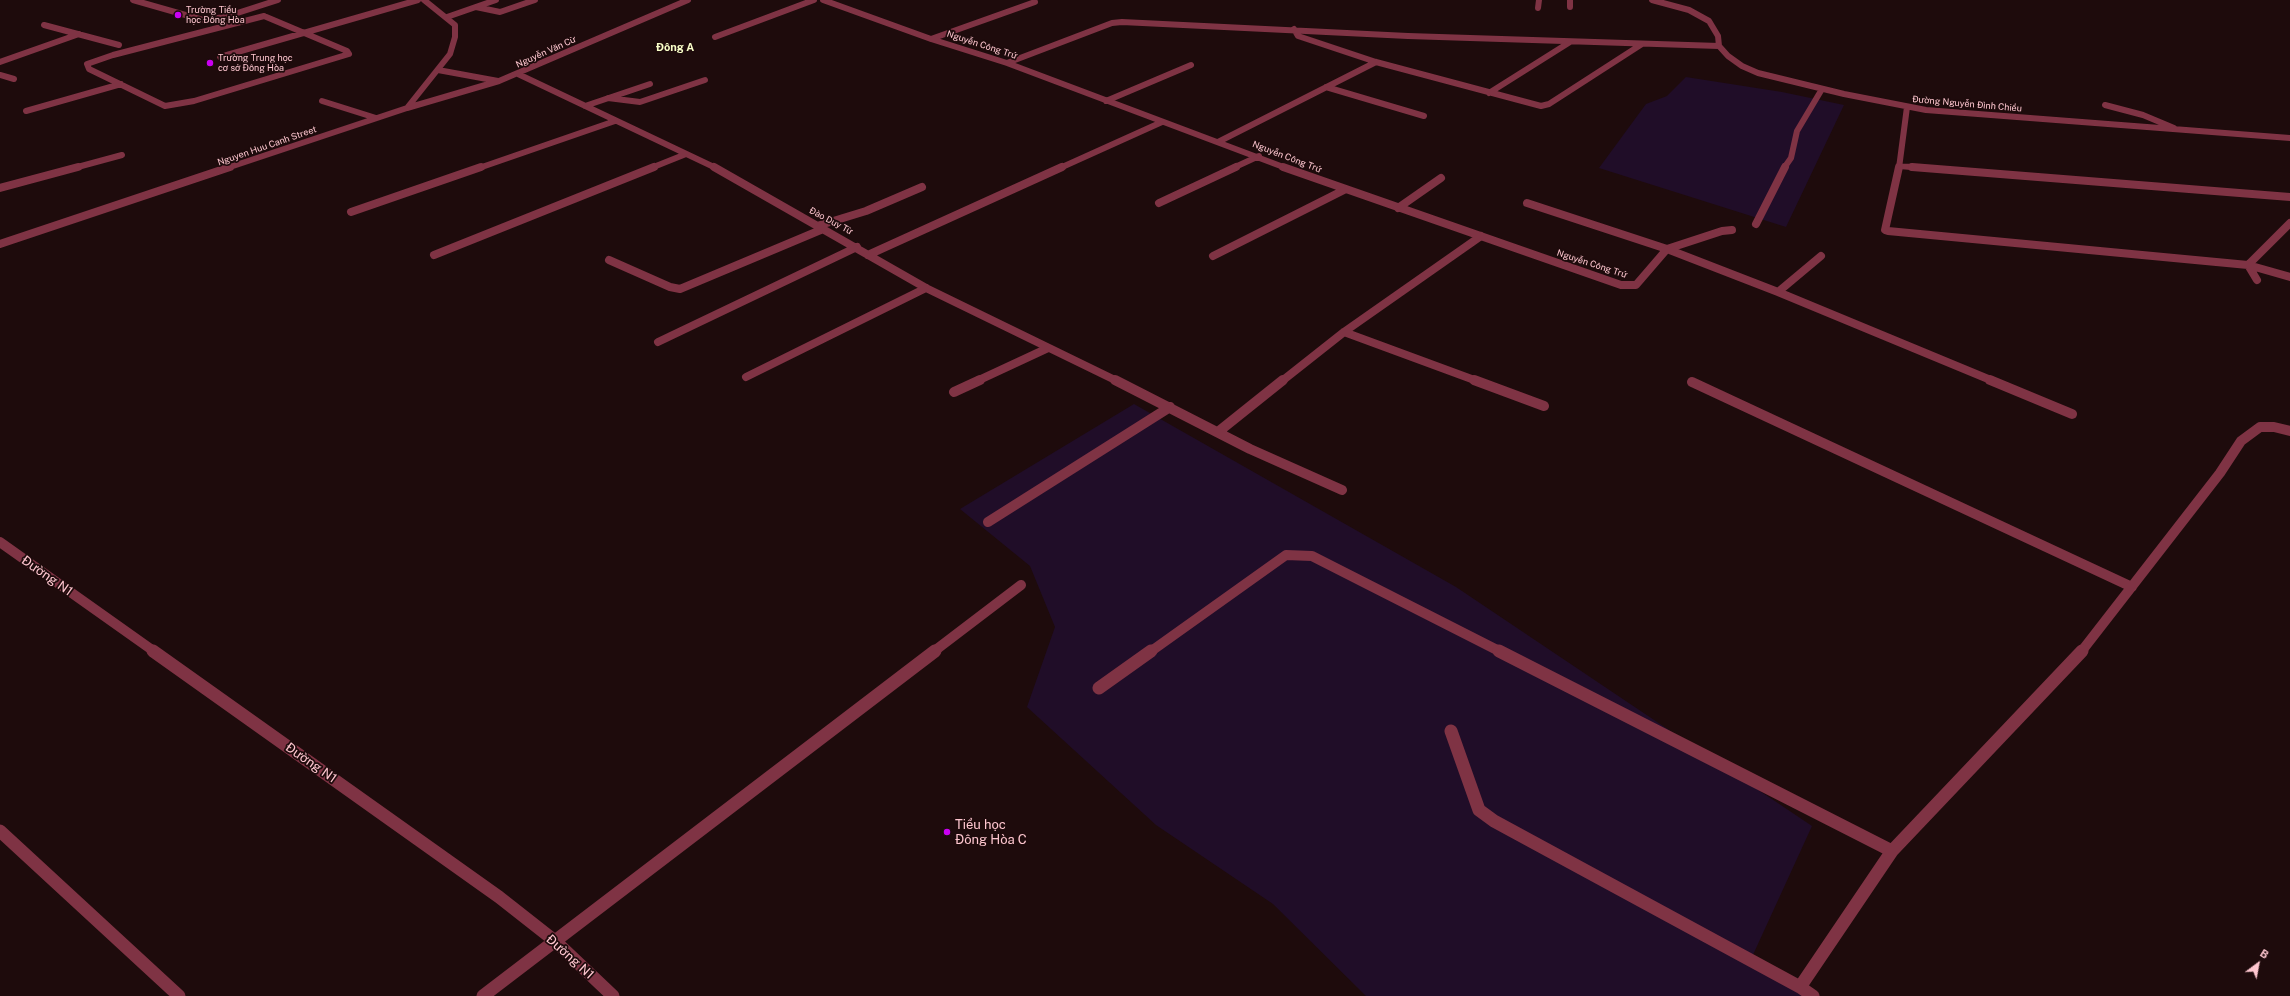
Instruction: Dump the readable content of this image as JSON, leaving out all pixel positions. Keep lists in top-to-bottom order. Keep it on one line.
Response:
{"streets":{"street":["Nguyễn Công Trứ","Nguyễn Văn Cừ","Đường Nguyễn Đình Chiểu","Nguyen Huu Canh Street","Đào Duy Từ","Đường N1"]},"crossings":[["Nguyễn Văn Cừ","Nguyen Huu Canh Street"],["Nguyễn Văn Cừ","Đào Duy Từ"]],"districts":["Đông A"],"places":["Trường Tiểu học Đông Hòa","Trường Trung học cơ sở Đông Hòa","Tiểu học Đông Hòa C"],"north":"top right"}
